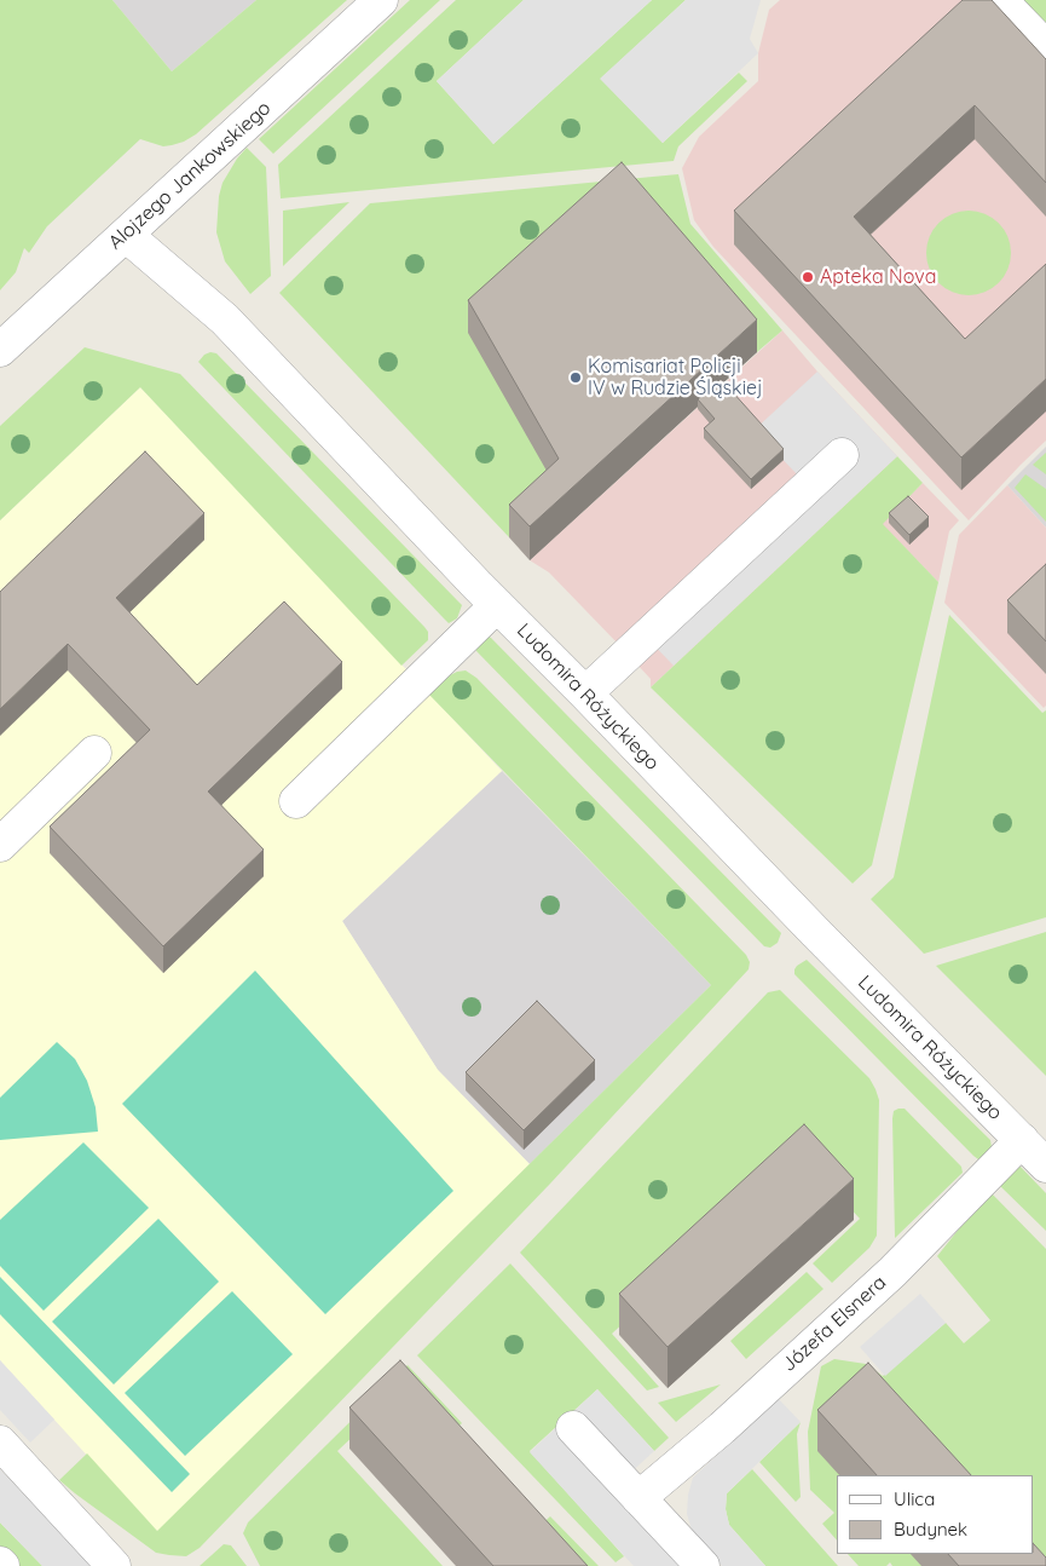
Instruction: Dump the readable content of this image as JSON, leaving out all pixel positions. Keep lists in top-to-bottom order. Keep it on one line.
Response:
{"streets":{"street":["Alojzego Jankowskiego","Ludomira Różyckiego","Józefa Elsnera"]},"crossings":[["Alojzego Jankowskiego","Ludomira Różyckiego"],["Ludomira Różyckiego","Józefa Elsnera"]],"places":["Apteka Nova","Komisariat Policji IV w Rudzie Śląskiej"],"legend":["Ulica","Budynek"]}
